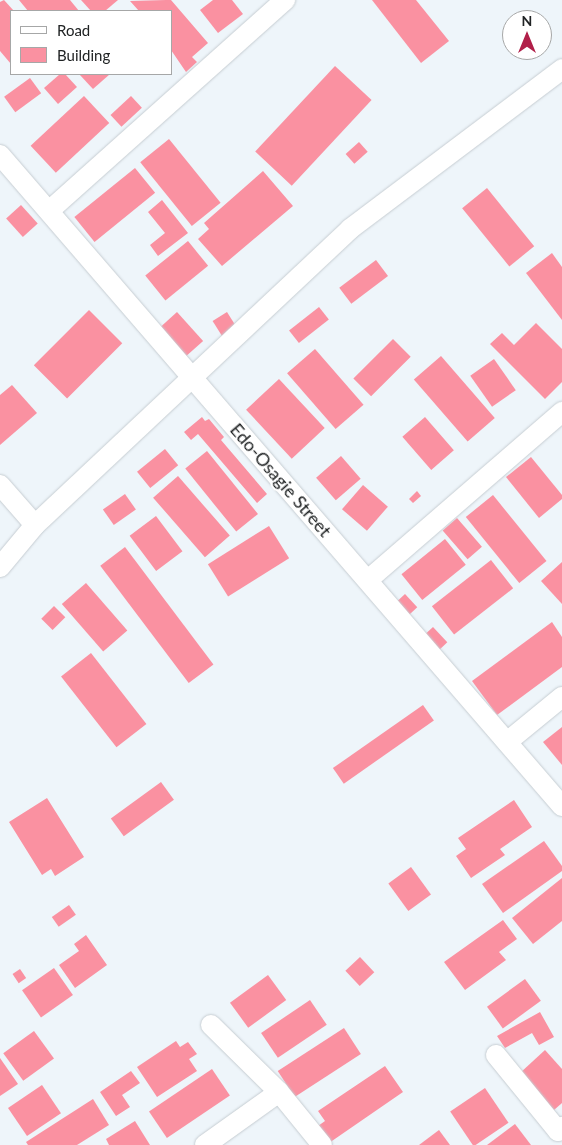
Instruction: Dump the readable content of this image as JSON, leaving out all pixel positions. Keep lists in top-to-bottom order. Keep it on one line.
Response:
{"streets":{"street":["Edo-Osagie Street"]},"legend":["Road","Building"],"north":"top"}
